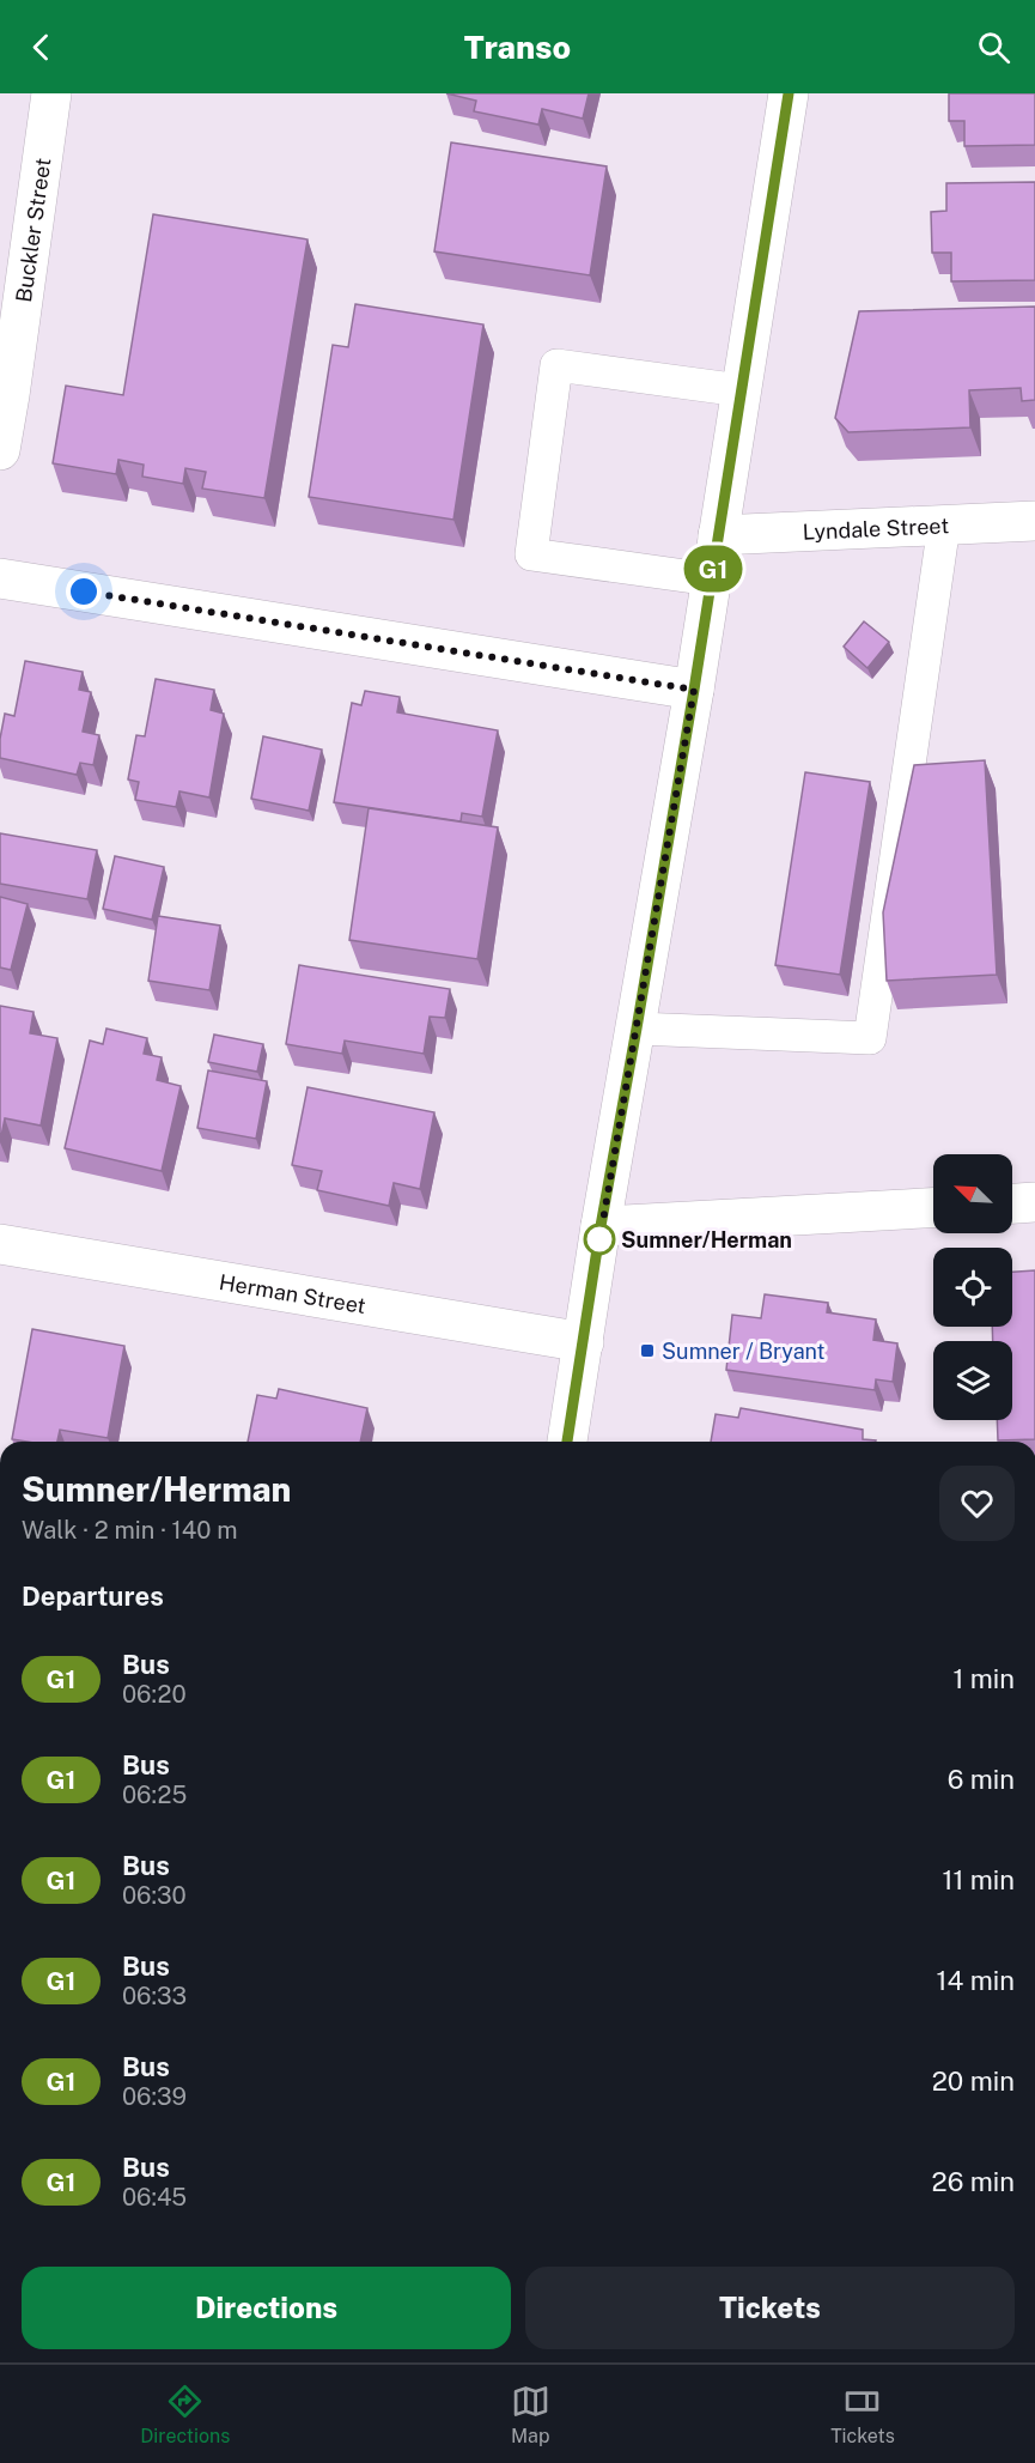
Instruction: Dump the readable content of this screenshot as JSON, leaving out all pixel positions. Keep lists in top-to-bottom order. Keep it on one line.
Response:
{"streets":{"street":["Buckler Street","Lyndale Street","Herman Street"]},"places":{"other":["Sumner/Herman"],"transit":["Sumner / Bryant"]},"lines":["bus line G1"],"north":"top left","page":{"header":"Transo","on_map":"G1","heading":[["Sumner/Herman","Walk · 2 min · 140 m"],"Departures"],"list":[{"mark":"G1","name":"Bus","note":"06:20","value":"1 min"},{"mark":"G1","name":"Bus","note":"06:25","value":"6 min"},{"mark":"G1","name":"Bus","note":"06:30","value":"11 min"},{"mark":"G1","name":"Bus","note":"06:33","value":"14 min"},{"mark":"G1","name":"Bus","note":"06:39","value":"20 min"},{"mark":"G1","name":"Bus","note":"06:45","value":"26 min"}],"buttons":["Directions","Tickets"],"tabs":["Directions","Map","Tickets"]}}
